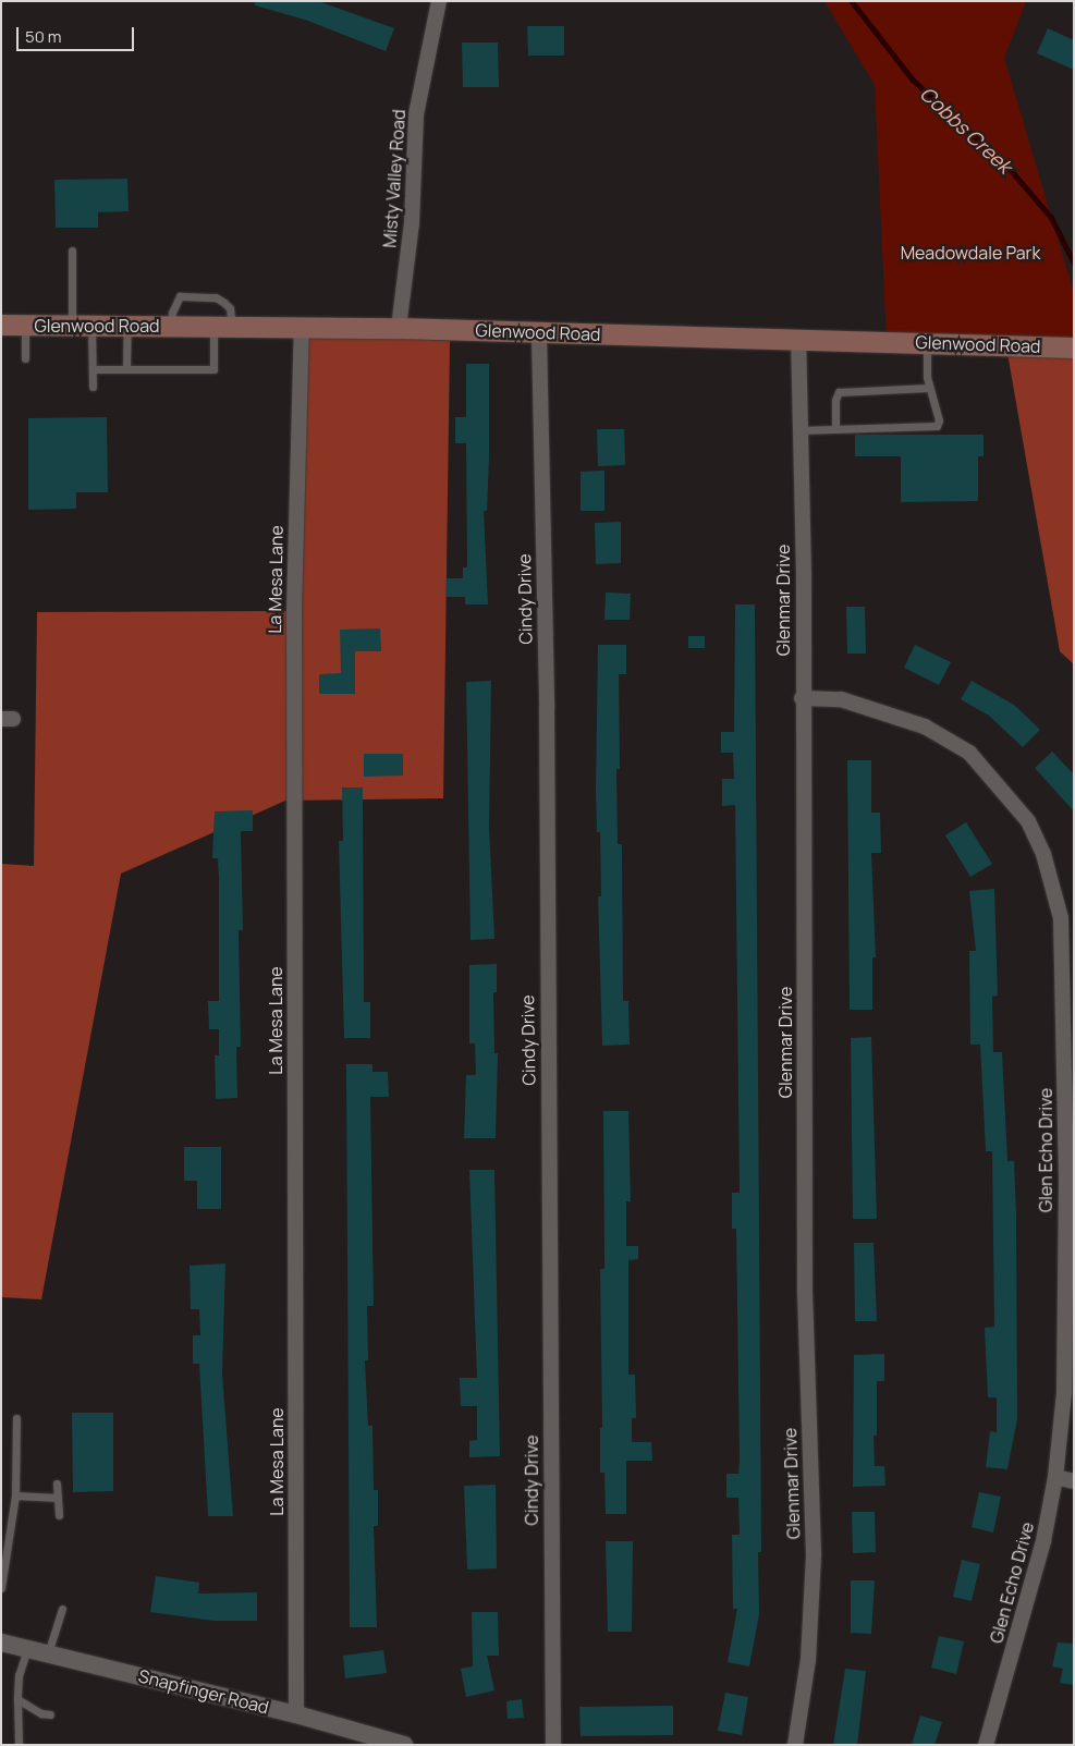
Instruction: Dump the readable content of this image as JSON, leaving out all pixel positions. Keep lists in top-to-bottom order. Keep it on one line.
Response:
{"streets":{"main road":["Glenwood Road"],"street":["Misty Valley Road","La Mesa Lane","Cindy Drive","Glenmar Drive","Glen Echo Drive","Snapfinger Road"]},"crossings":[["Misty Valley Road","Glenwood Road"],["Glenwood Road","La Mesa Lane"],["Glenwood Road","Cindy Drive"],["Glenwood Road","Glenmar Drive"],["La Mesa Lane","Snapfinger Road"],["Glenmar Drive","Glen Echo Drive"]],"water":["Cobbs Creek"],"parks":["Meadowdale Park"],"scale_bar":"50 m"}
